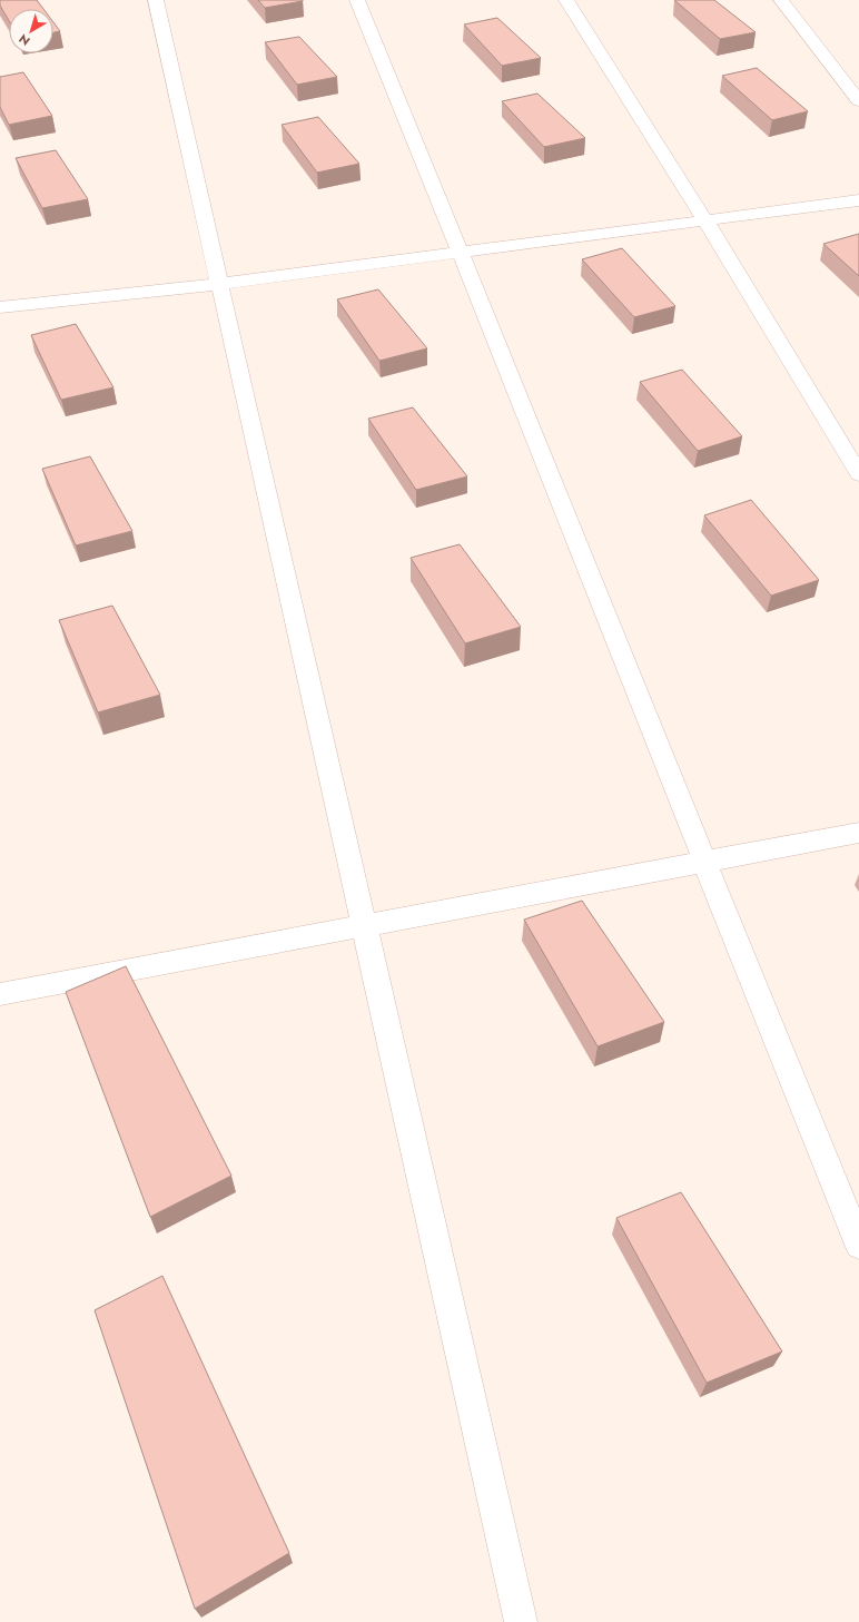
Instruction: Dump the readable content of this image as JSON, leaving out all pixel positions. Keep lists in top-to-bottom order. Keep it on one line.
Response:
{"north":"bottom left"}
